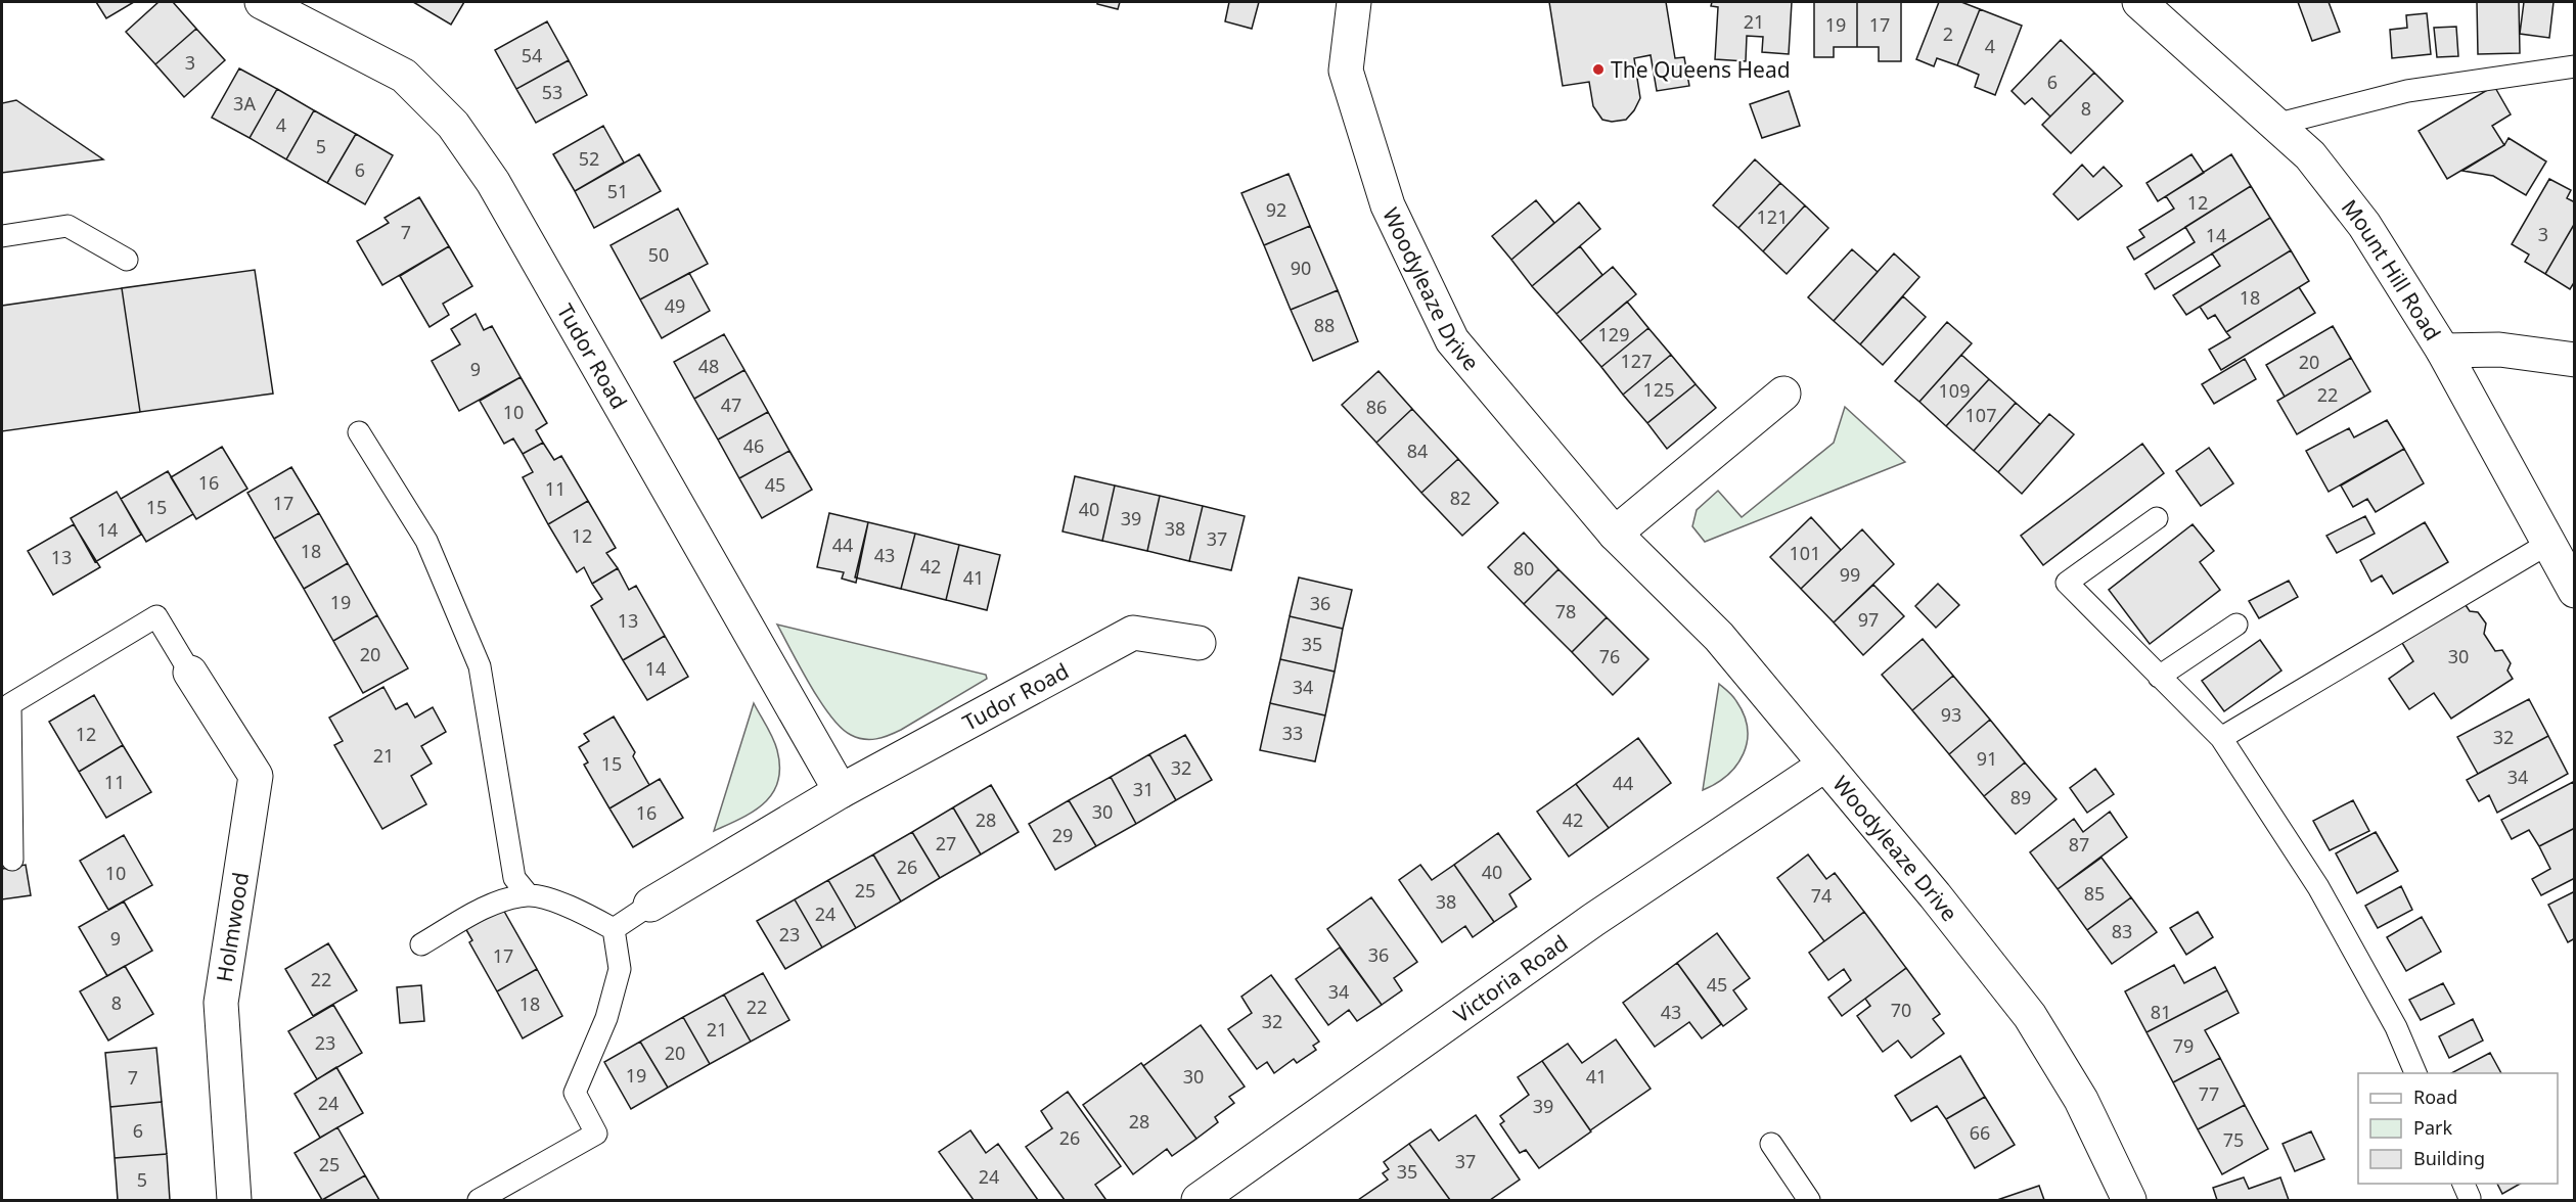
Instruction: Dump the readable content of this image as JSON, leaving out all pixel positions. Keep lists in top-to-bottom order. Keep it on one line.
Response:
{"streets":{"street":["Mount Hill Road","Woodyleaze Drive","Tudor Road","Holmwood","Victoria Road"]},"crossings":[["Woodyleaze Drive","Victoria Road"]],"places":["The Queens Head"],"house_numbers":["21","19","17","2","4","54","3","6","53","3A","8","4","5","52","6","51","12","92","121","7","3","14","50","90","18","49","88","129","127","20","48","9","125","109","22","47","86","10","107","46","84","16","45","11","82","17","15","40","39","38","14","12","37","44","18","101","43","13","42","80","99","41","19","36","78","97","13","35","20","76","30","14","34","93","33","12","32","21","91","15","32","34","11","44","31","89","30","16","28","42","29","27","87","26","40","10","25","85","74","38","24","83","23","9","36","17","22","45","34","8","18","22","70","43","81","32","21","23","79","20","19","30","41","7","77","24","39","28","6","66","26","75","37","25","35","24","5"],"legend":["Road","Park","Building"]}
